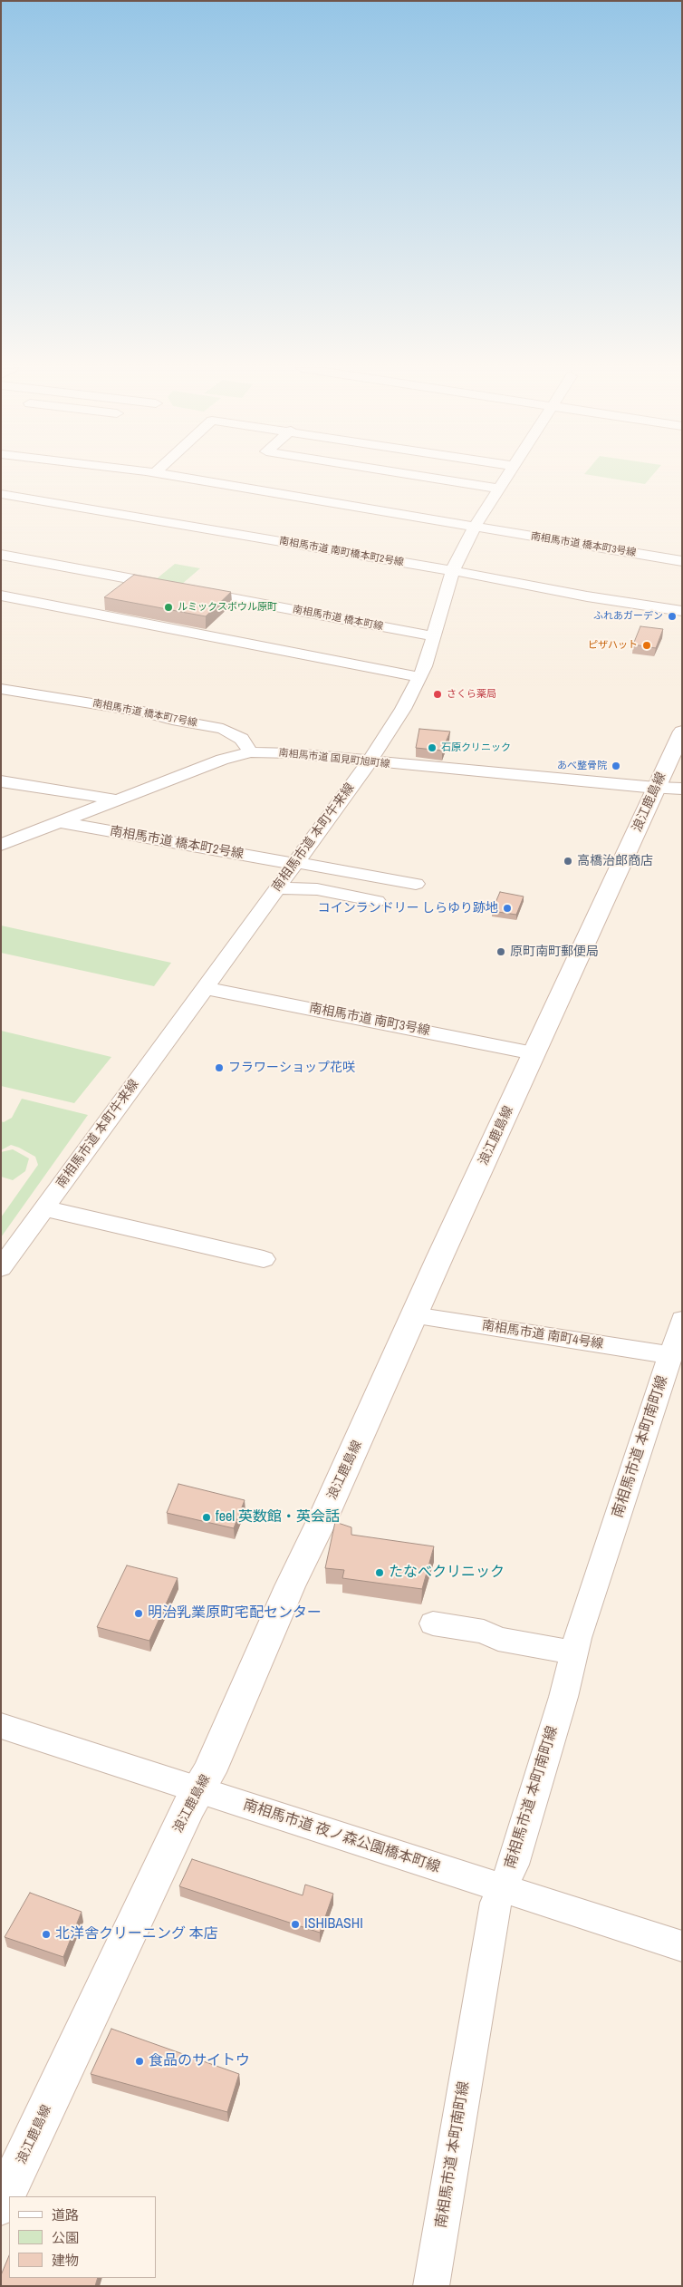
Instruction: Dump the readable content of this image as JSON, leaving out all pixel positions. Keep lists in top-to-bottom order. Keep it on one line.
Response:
{"streets":{"main road":["浪江鹿島線"],"street":["南相馬市道 橋本町3号線","南相馬市道 南町橋本町2号線","南相馬市道 橋本町線","南相馬市道 橋本町7号線","南相馬市道 国見町旭町線","南相馬市道 本町牛来線","南相馬市道 橋本町2号線","南相馬市道 南町3号線","南相馬市道 南町4号線","南相馬市道 本町南町線","南相馬市道 夜ノ森公園橋本町線"]},"crossings":[["南相馬市道 橋本町3号線","南相馬市道 本町牛来線"],["南相馬市道 南町橋本町2号線","南相馬市道 本町牛来線"],["南相馬市道 橋本町線","南相馬市道 本町牛来線"],["南相馬市道 橋本町7号線","南相馬市道 国見町旭町線"],["南相馬市道 国見町旭町線","浪江鹿島線"],["南相馬市道 国見町旭町線","南相馬市道 本町牛来線"],["南相馬市道 国見町旭町線","南相馬市道 橋本町2号線"],["浪江鹿島線","南相馬市道 南町3号線"],["浪江鹿島線","南相馬市道 南町4号線"],["浪江鹿島線","南相馬市道 夜ノ森公園橋本町線"],["南相馬市道 本町牛来線","南相馬市道 橋本町2号線"],["南相馬市道 本町牛来線","南相馬市道 南町3号線"],["南相馬市道 南町4号線","南相馬市道 本町南町線"],["南相馬市道 本町南町線","南相馬市道 夜ノ森公園橋本町線"]],"places":["ルミックスボウル原町","ふれあガーデン","ピザハット","さくら薬局","石原クリニック","あべ整骨院","高橋治郎商店","コインランドリー しらゆり跡地","原町南町郵便局","フラワーショップ花咲","feel 英数館・英会話","たなべクリニック","明治乳業原町宅配センター","ISHIBASHI","北洋舎クリーニング 本店","食品のサイトウ"],"legend":["道路","公園","建物"]}
